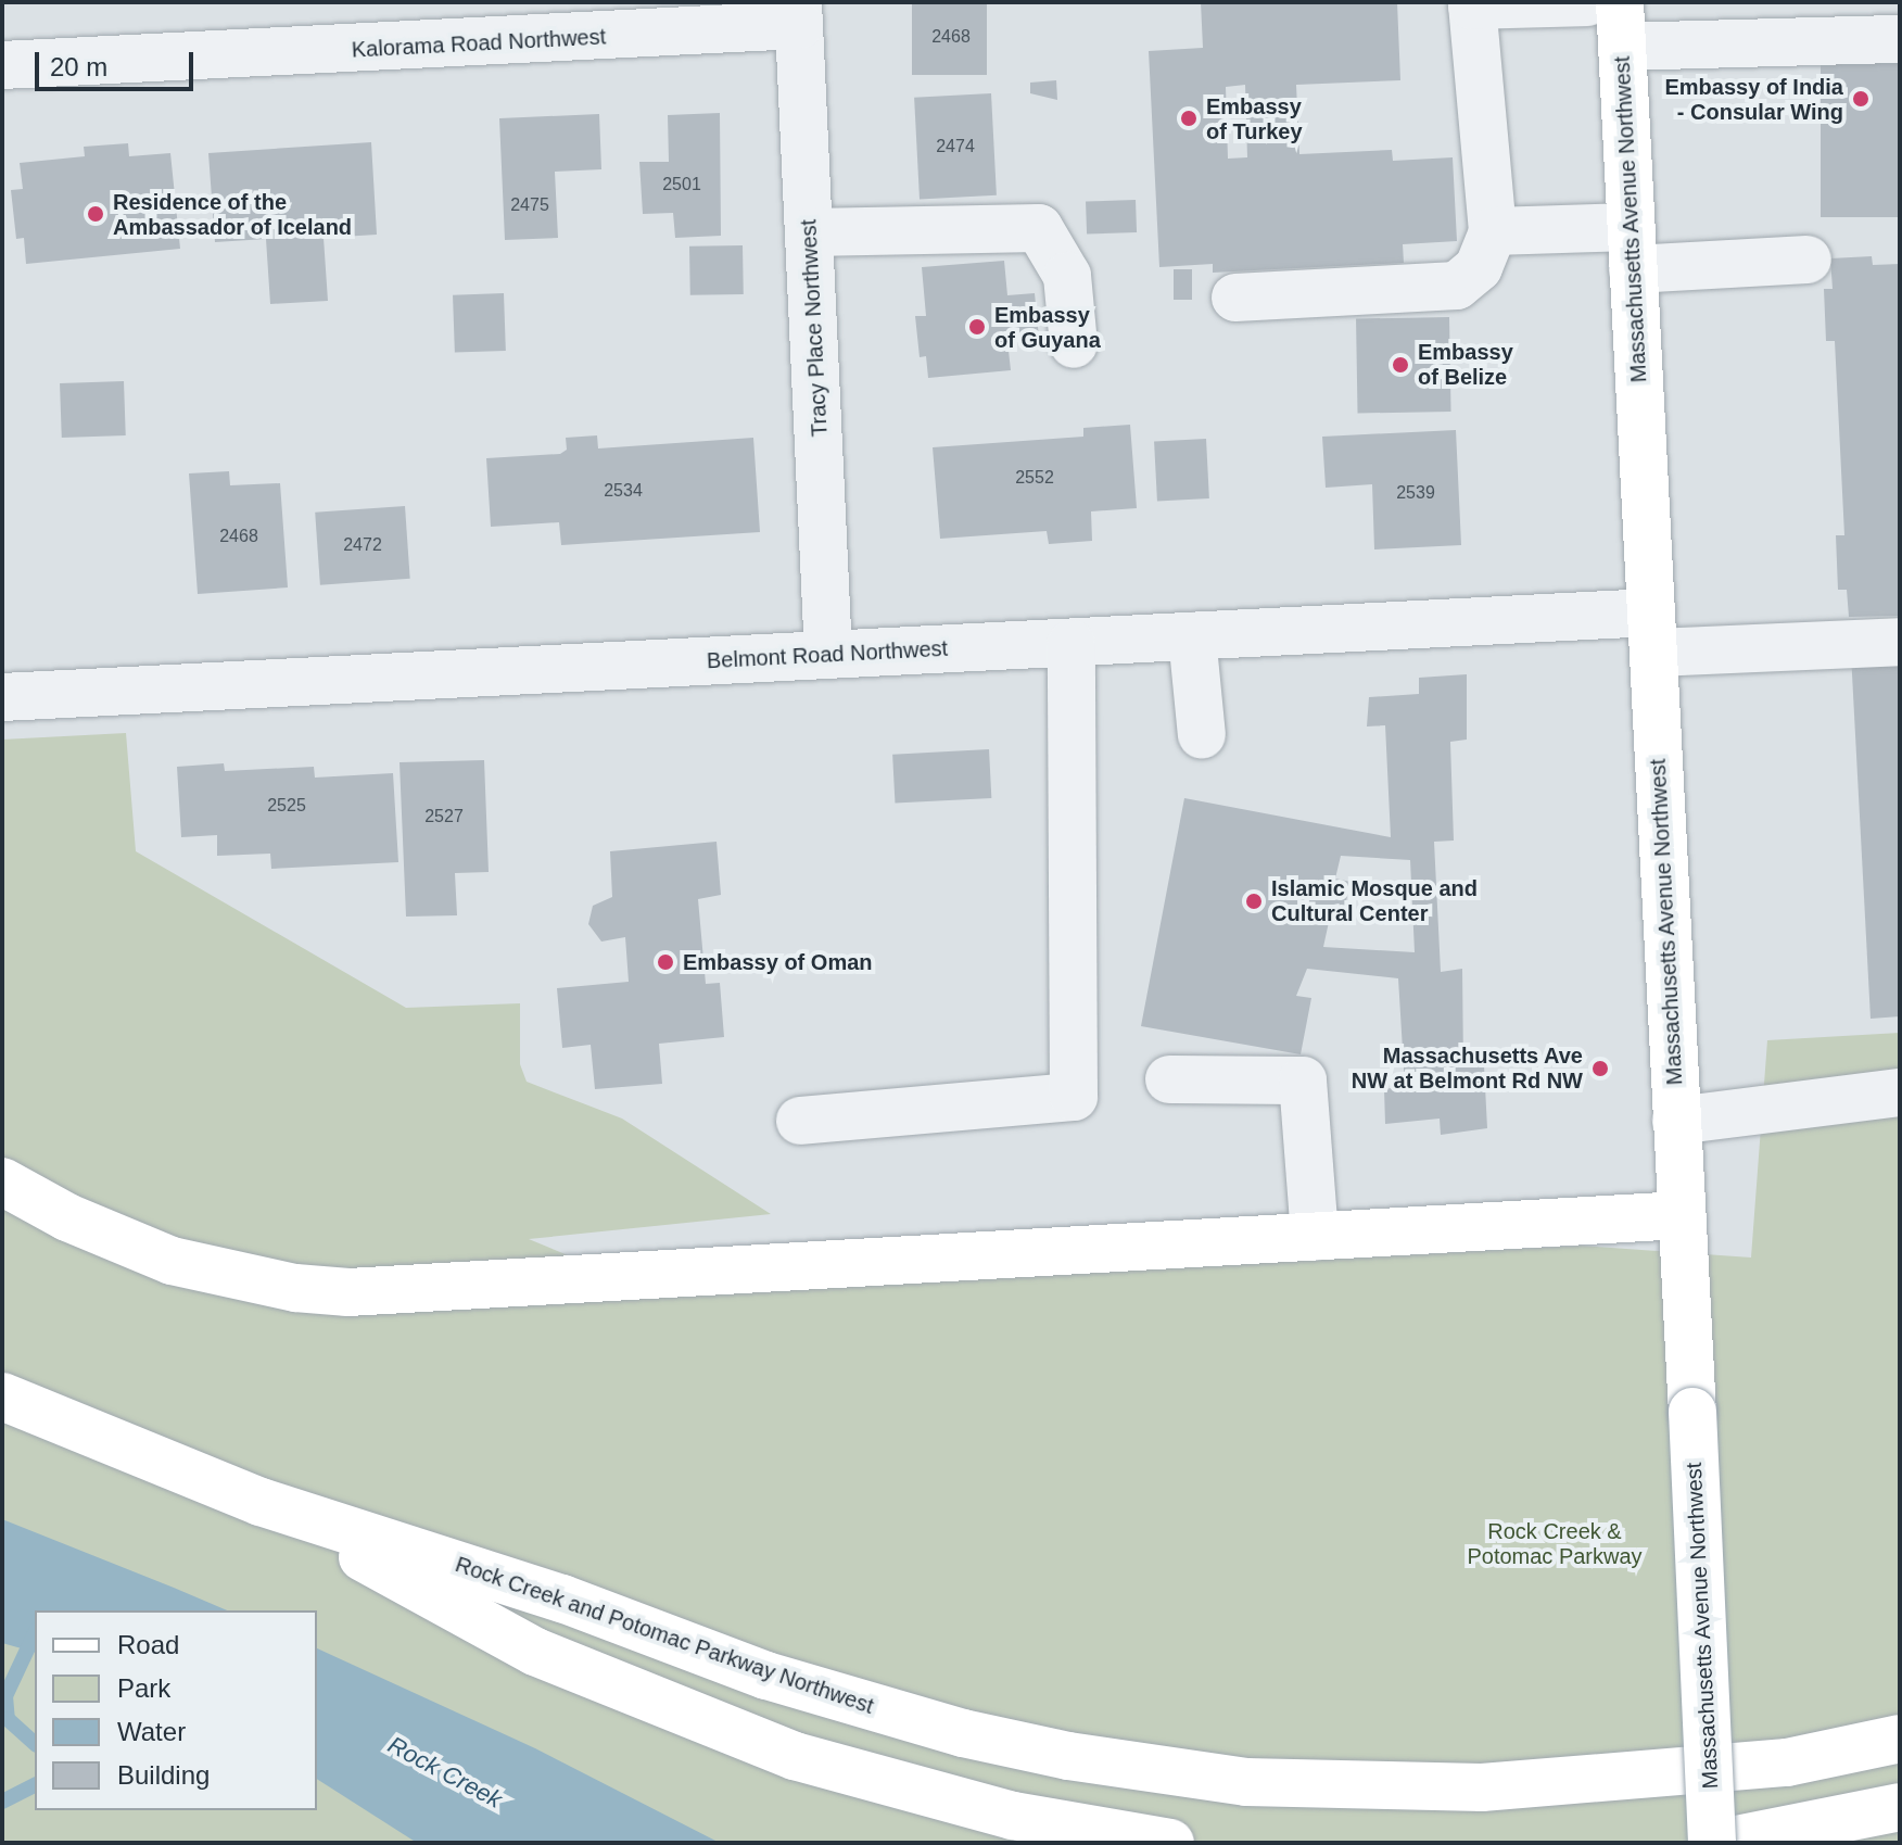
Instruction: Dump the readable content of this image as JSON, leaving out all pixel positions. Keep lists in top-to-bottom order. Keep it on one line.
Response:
{"streets":{"main road":["Massachusetts Avenue Northwest","Rock Creek and Potomac Parkway Northwest"],"street":["Kalorama Road Northwest","Tracy Place Northwest","Belmont Road Northwest"]},"crossings":[["Kalorama Road Northwest","Tracy Place Northwest"],["Massachusetts Avenue Northwest","Belmont Road Northwest"],["Tracy Place Northwest","Belmont Road Northwest"]],"water":["Rock Creek"],"parks":["Rock Creek & Potomac Parkway"],"places":["Embassy of India - Consular Wing","Embassy of Turkey","Residence of the Ambassador of Iceland","Embassy of Guyana","Embassy of Belize","Islamic Mosque and Cultural Center","Embassy of Oman","Massachusetts Ave NW at Belmont Rd NW"],"house_numbers":["2468","2474","2501","2475","2552","2534","2539","2468","2472","2525","2527"],"legend":["Road","Park","Water","Building"],"scale_bar":"20 m"}
